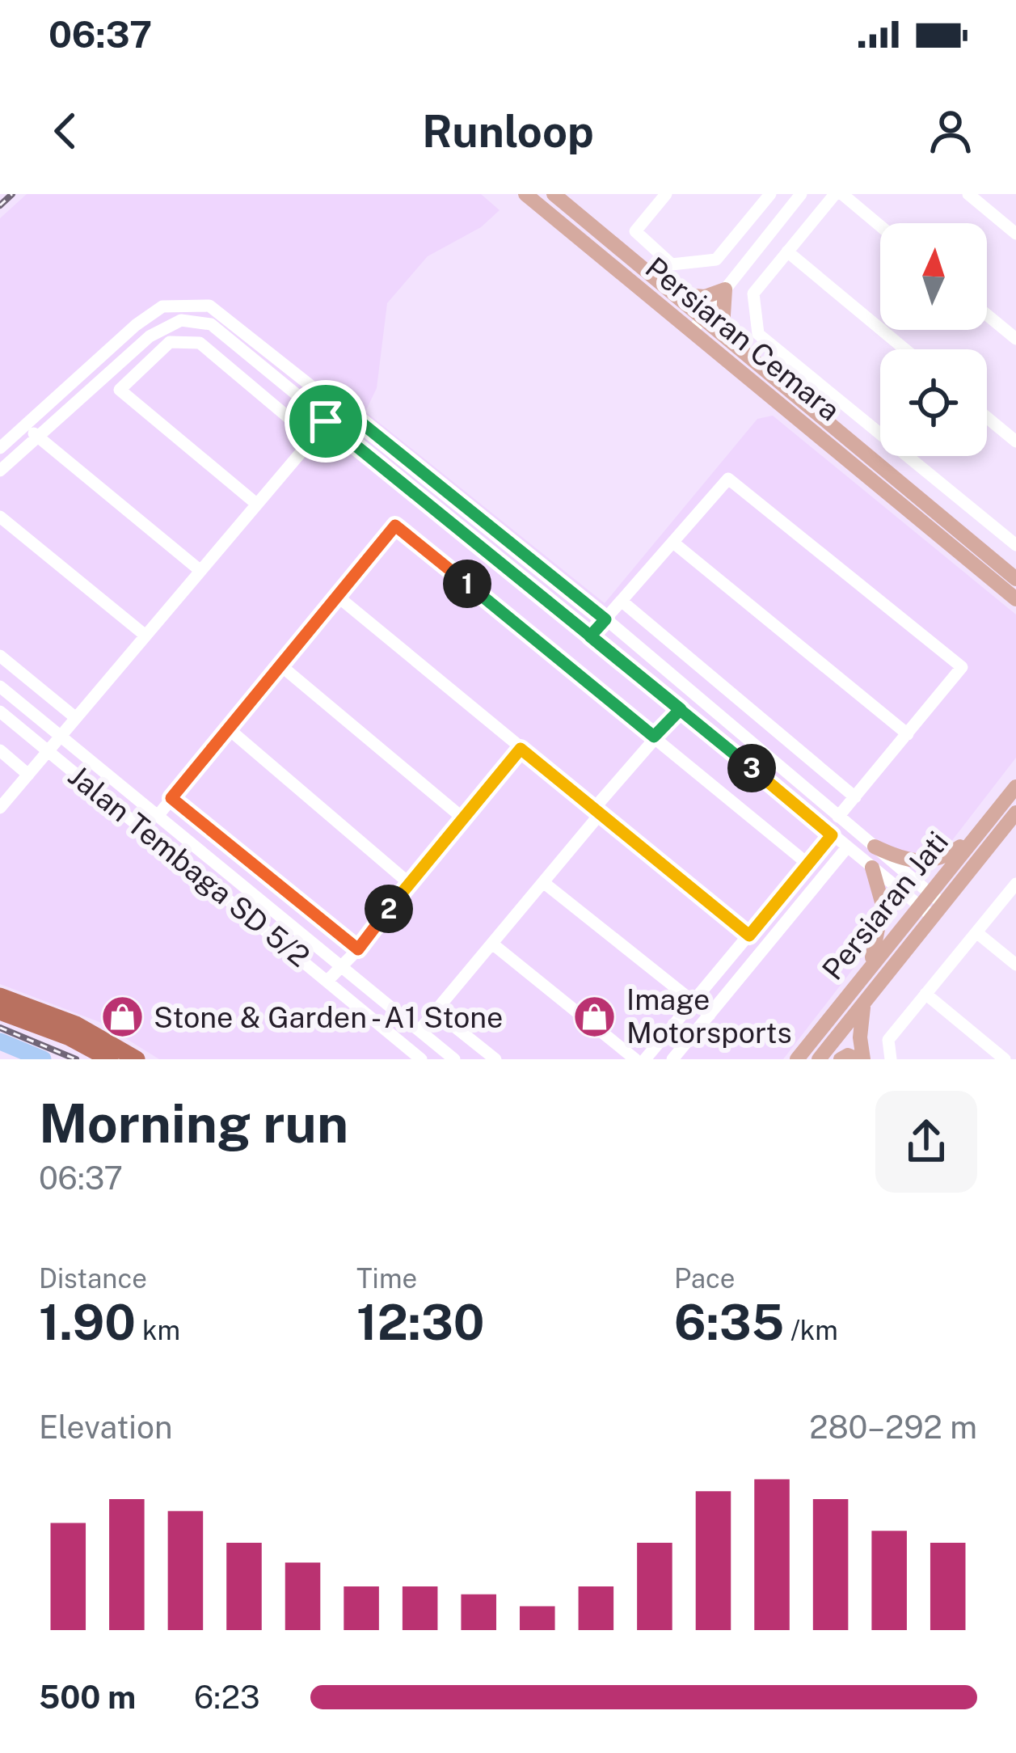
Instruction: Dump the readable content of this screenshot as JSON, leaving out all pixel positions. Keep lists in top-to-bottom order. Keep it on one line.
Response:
{"streets":{"main road":["Persiaran Cemara","Persiaran Jati"],"street":["Jalan Tembaga SD 5/2"]},"places":{"shop":["Image Motorsports","Stone & Garden - A1 Stone"]},"north":"top","page":{"status":"06:37","header":"Runloop","pins":["1","3","2"],"heading":["Morning run","06:37"],"stats":[["Distance","1.90 km"],["Time","12:30"],["Pace","6:35 /km"]],"chart":["Elevation","280–292 m"],"list":[{"name":"500 m","note":"6:23"}]}}
